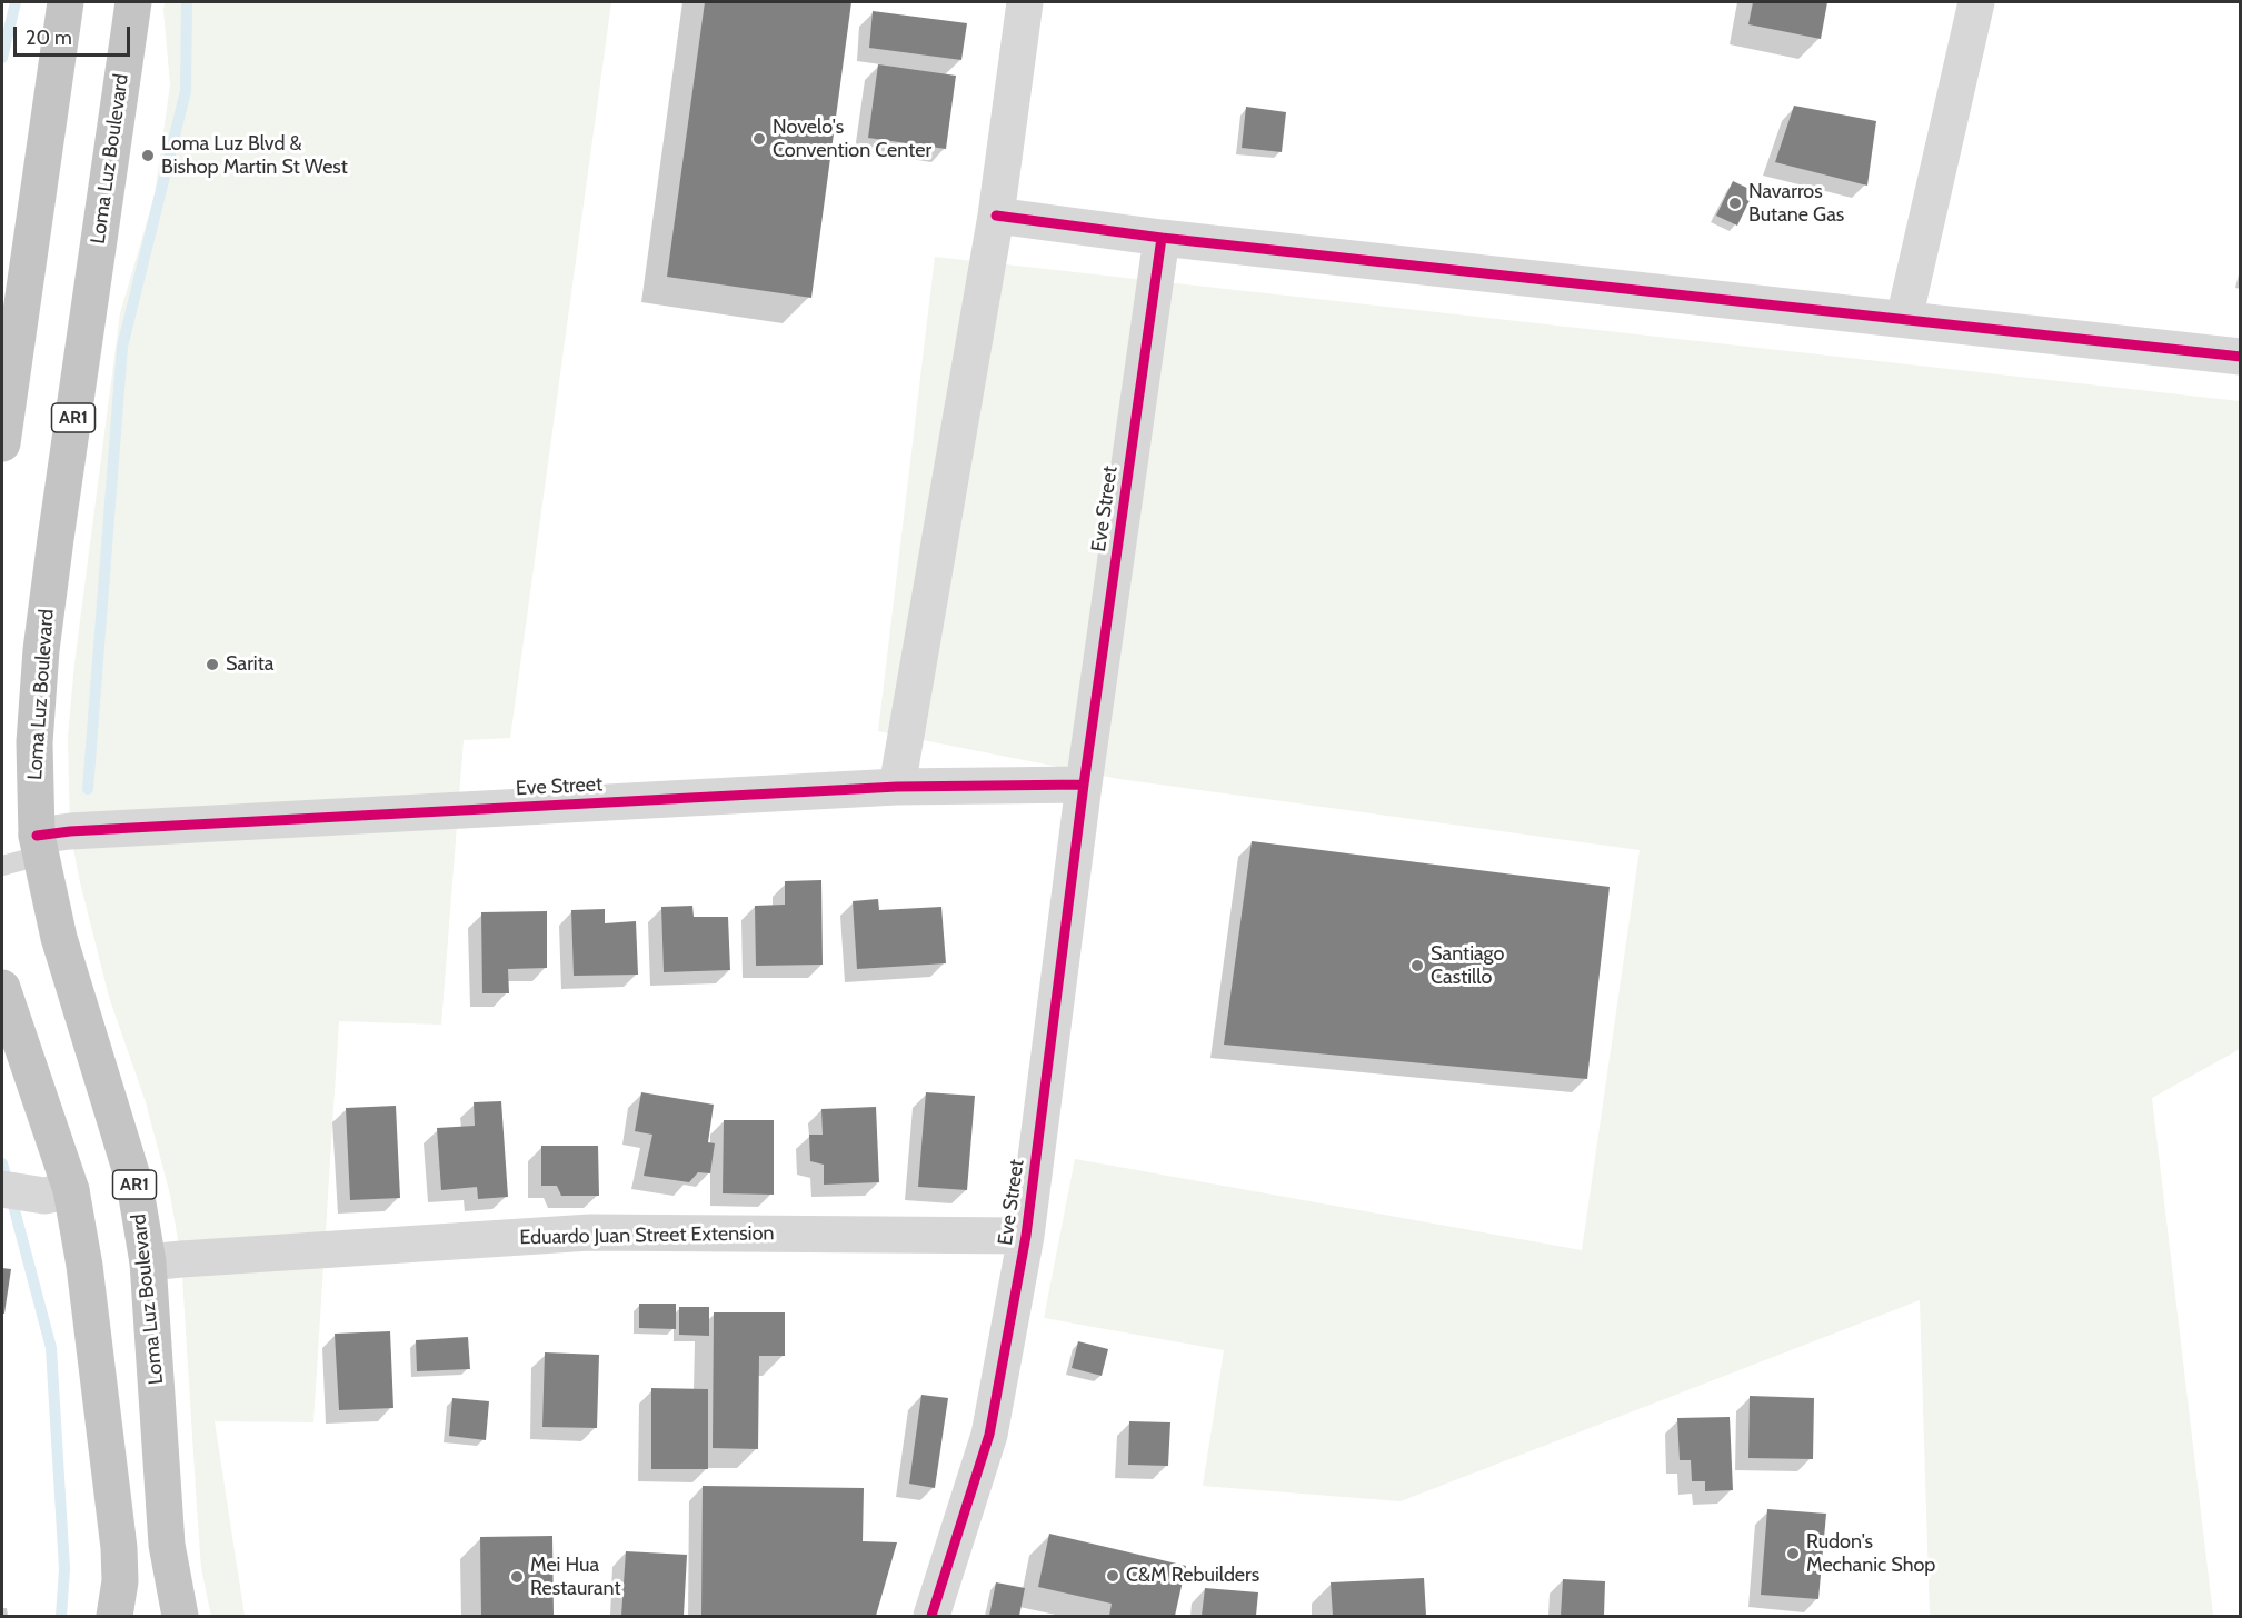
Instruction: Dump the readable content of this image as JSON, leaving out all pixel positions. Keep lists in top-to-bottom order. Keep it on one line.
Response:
{"streets":{"highway":["Loma Luz Boulevard","AR1"],"street":["Eve Street","Eduardo Juan Street Extension"]},"crossings":[["Loma Luz Boulevard","Eve Street"],["Loma Luz Boulevard","Eduardo Juan Street Extension"],["Eve Street","Eduardo Juan Street Extension"]],"places":["Novelo's Convention Center","Loma Luz Blvd & Bishop Martin St West","Navarros Butane Gas","Sarita","Santiago Castillo","Rudon's Mechanic Shop","C&M Rebuilders","Mei Hua Restaurant"],"scale_bar":"20 m"}
